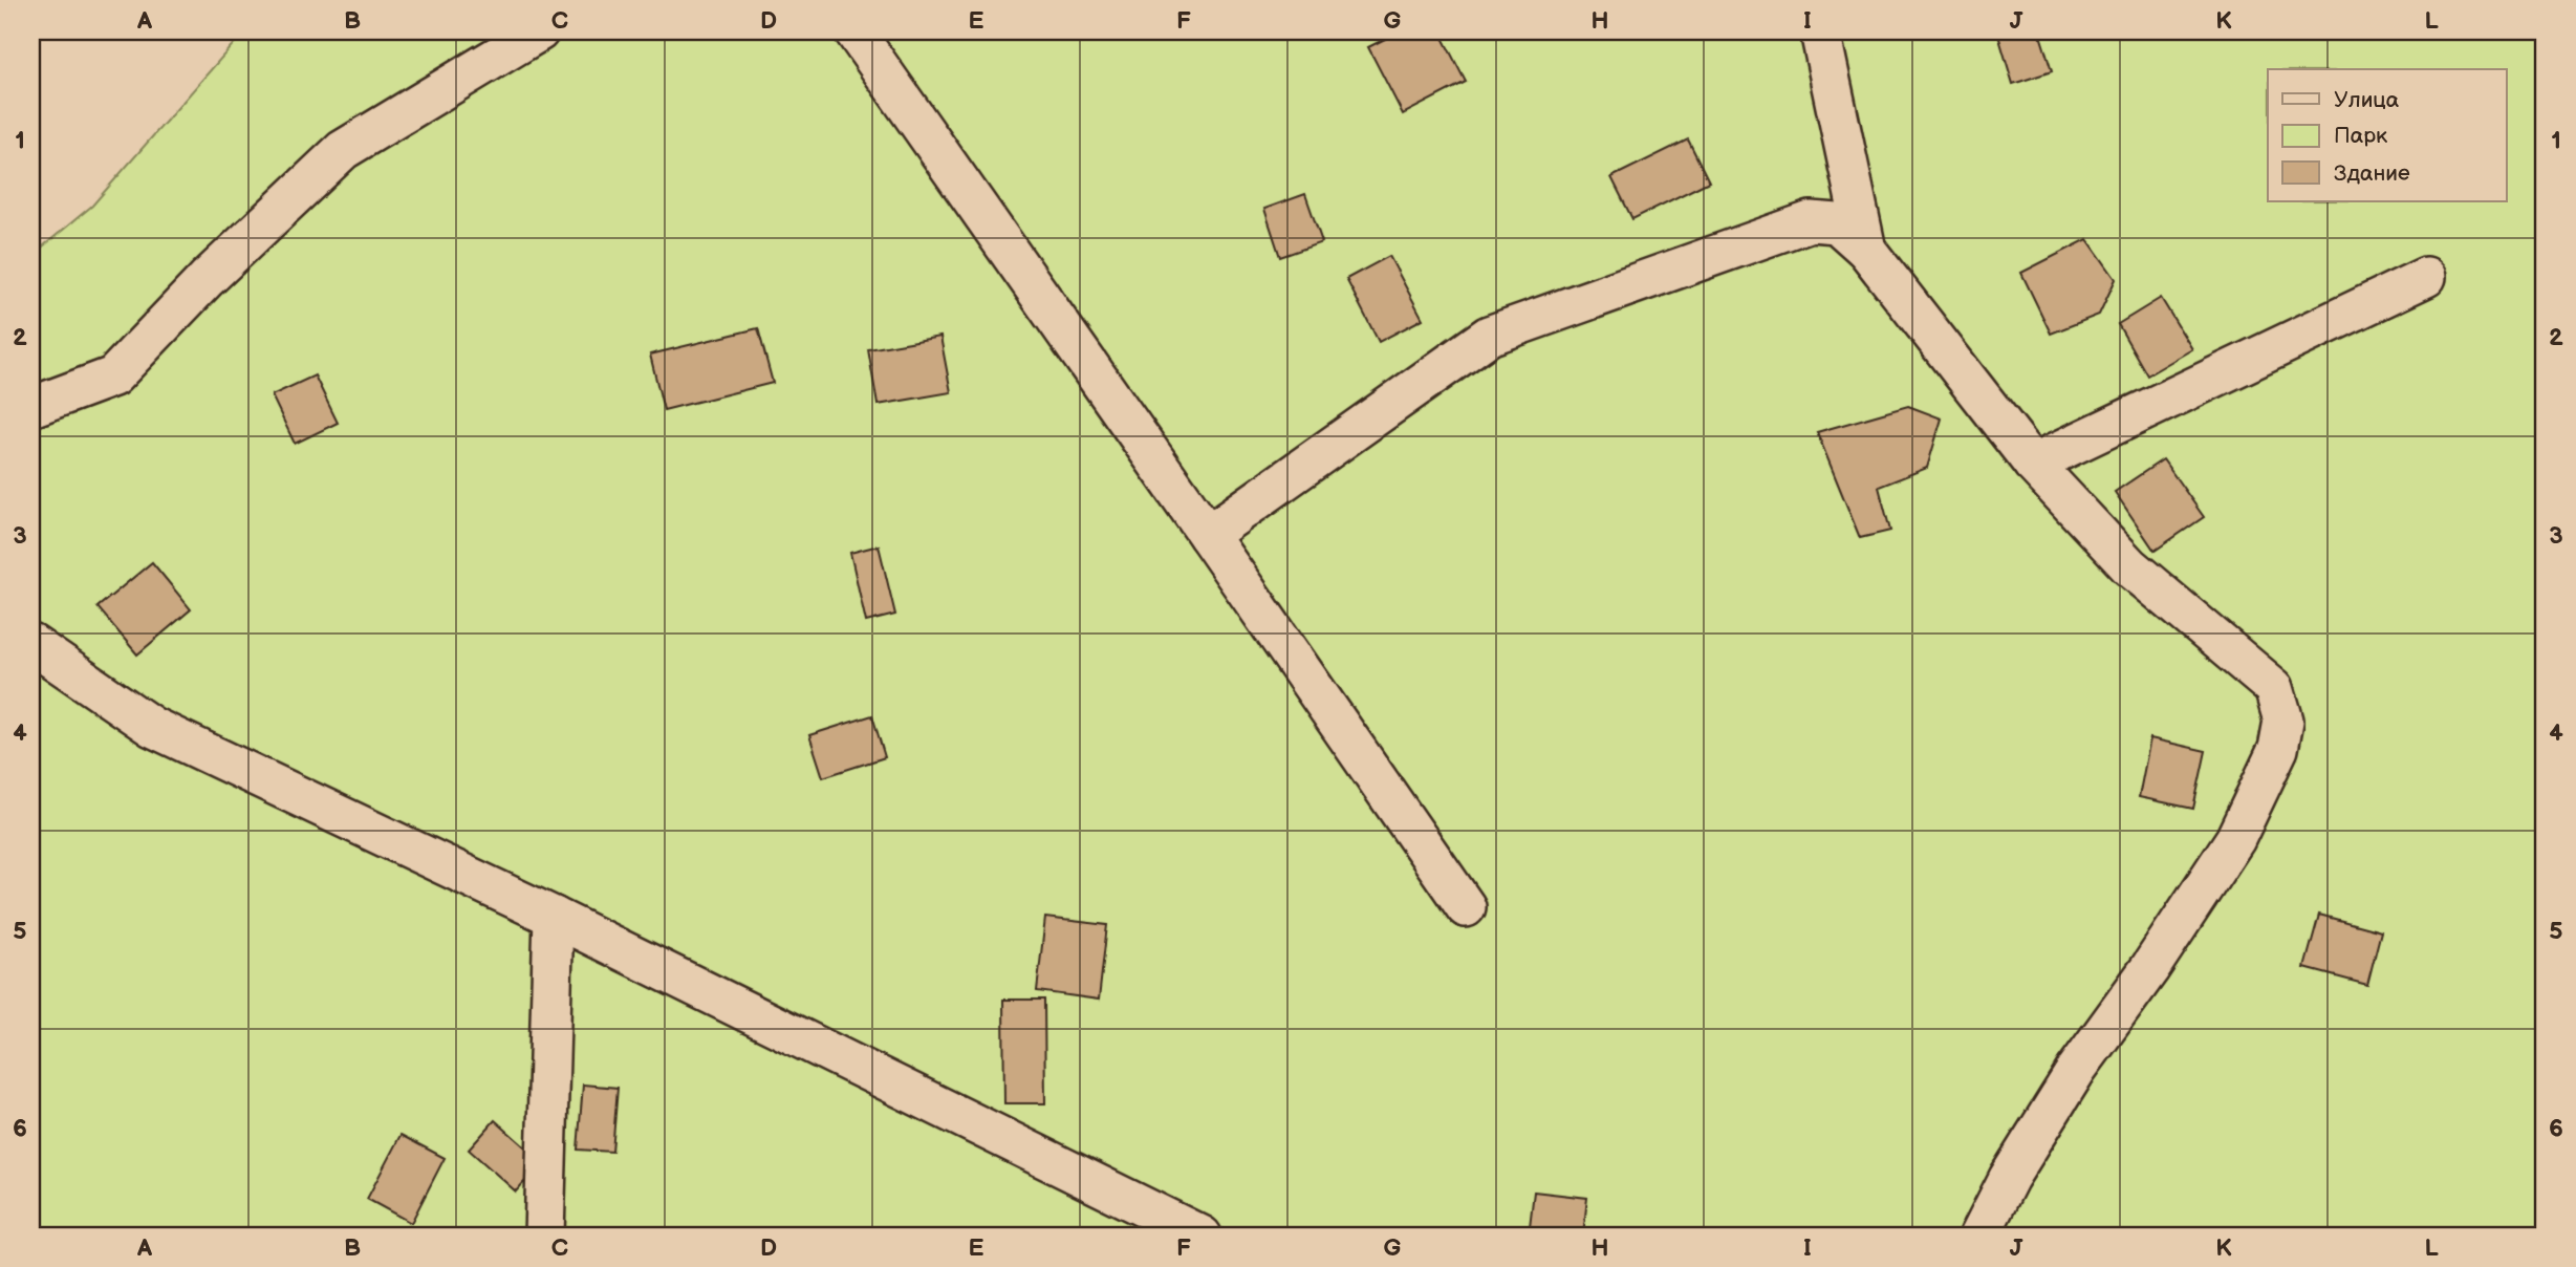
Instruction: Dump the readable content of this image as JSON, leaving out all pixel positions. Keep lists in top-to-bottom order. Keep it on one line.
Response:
{"legend":["Улица","Парк","Здание"],"grid":{"columns":["A","B","C","D","E","F","G","H","I","J","K","L"],"rows":["1","2","3","4","5","6"]}}
